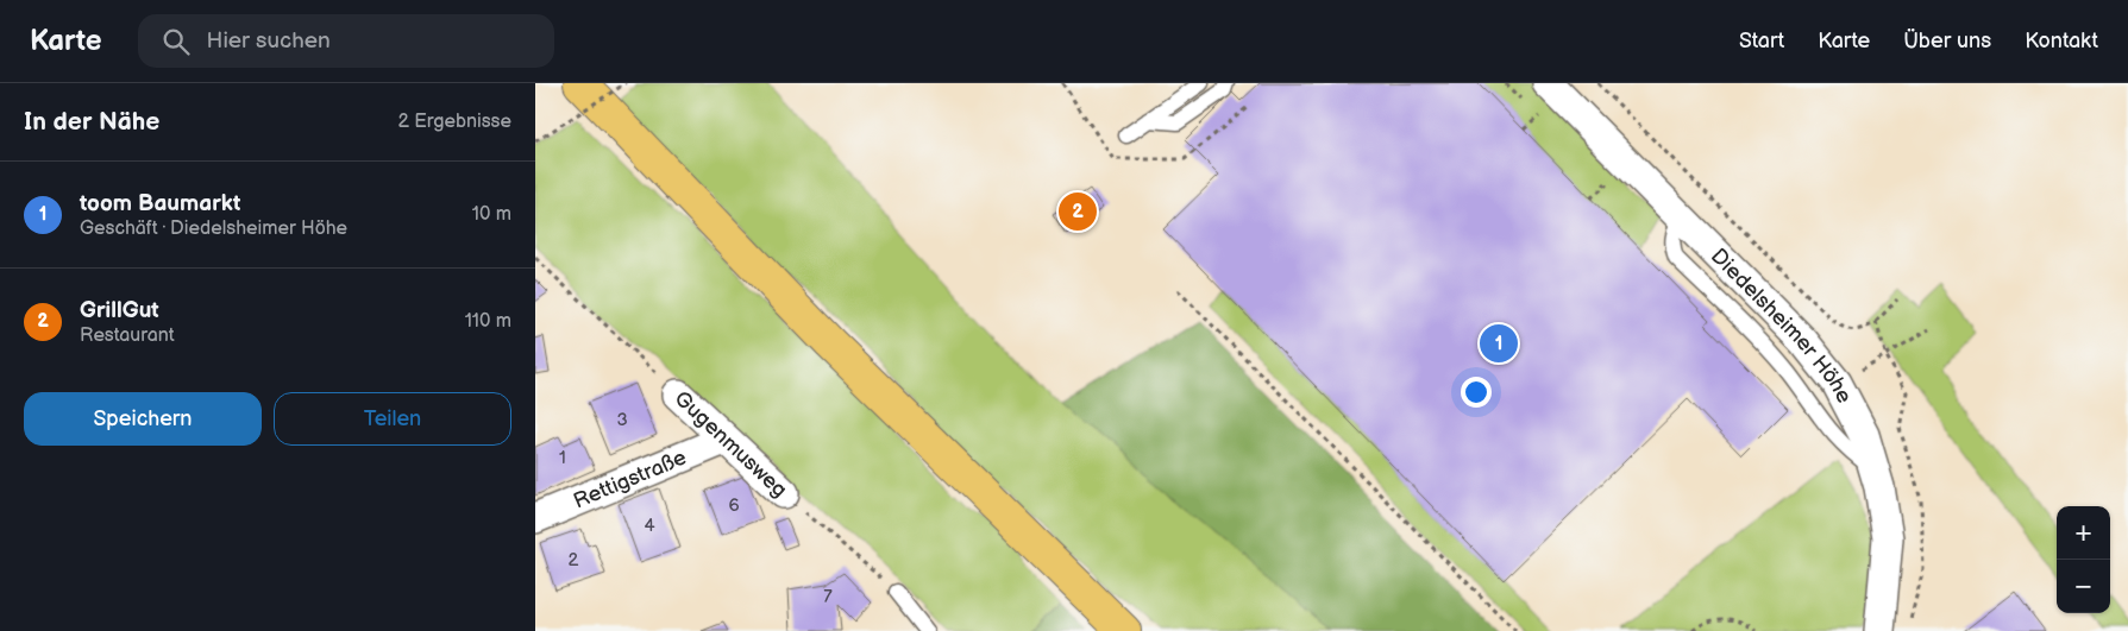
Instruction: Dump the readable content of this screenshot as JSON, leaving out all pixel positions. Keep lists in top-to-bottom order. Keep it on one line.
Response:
{"streets":{"street":["Diedelsheimer Höhe","Gugenmusweg","Rettigstraße"]},"crossings":[["Gugenmusweg","Rettigstraße"]],"house_numbers":["3","1","6","4","2","7"],"page":{"header":"Karte","search":"Hier suchen","nav":["Start","Karte","Über uns","Kontakt"],"heading":["In der Nähe","2 Ergebnisse"],"list":[{"mark":"1","name":"toom Baumarkt","note":"Geschäft · Diedelsheimer Höhe","value":"10 m"},{"mark":"2","name":"GrillGut","note":"Restaurant","value":"110 m"}],"pins":["2","1"],"buttons":["Speichern","Teilen"],"map_buttons":["+","−"]}}
